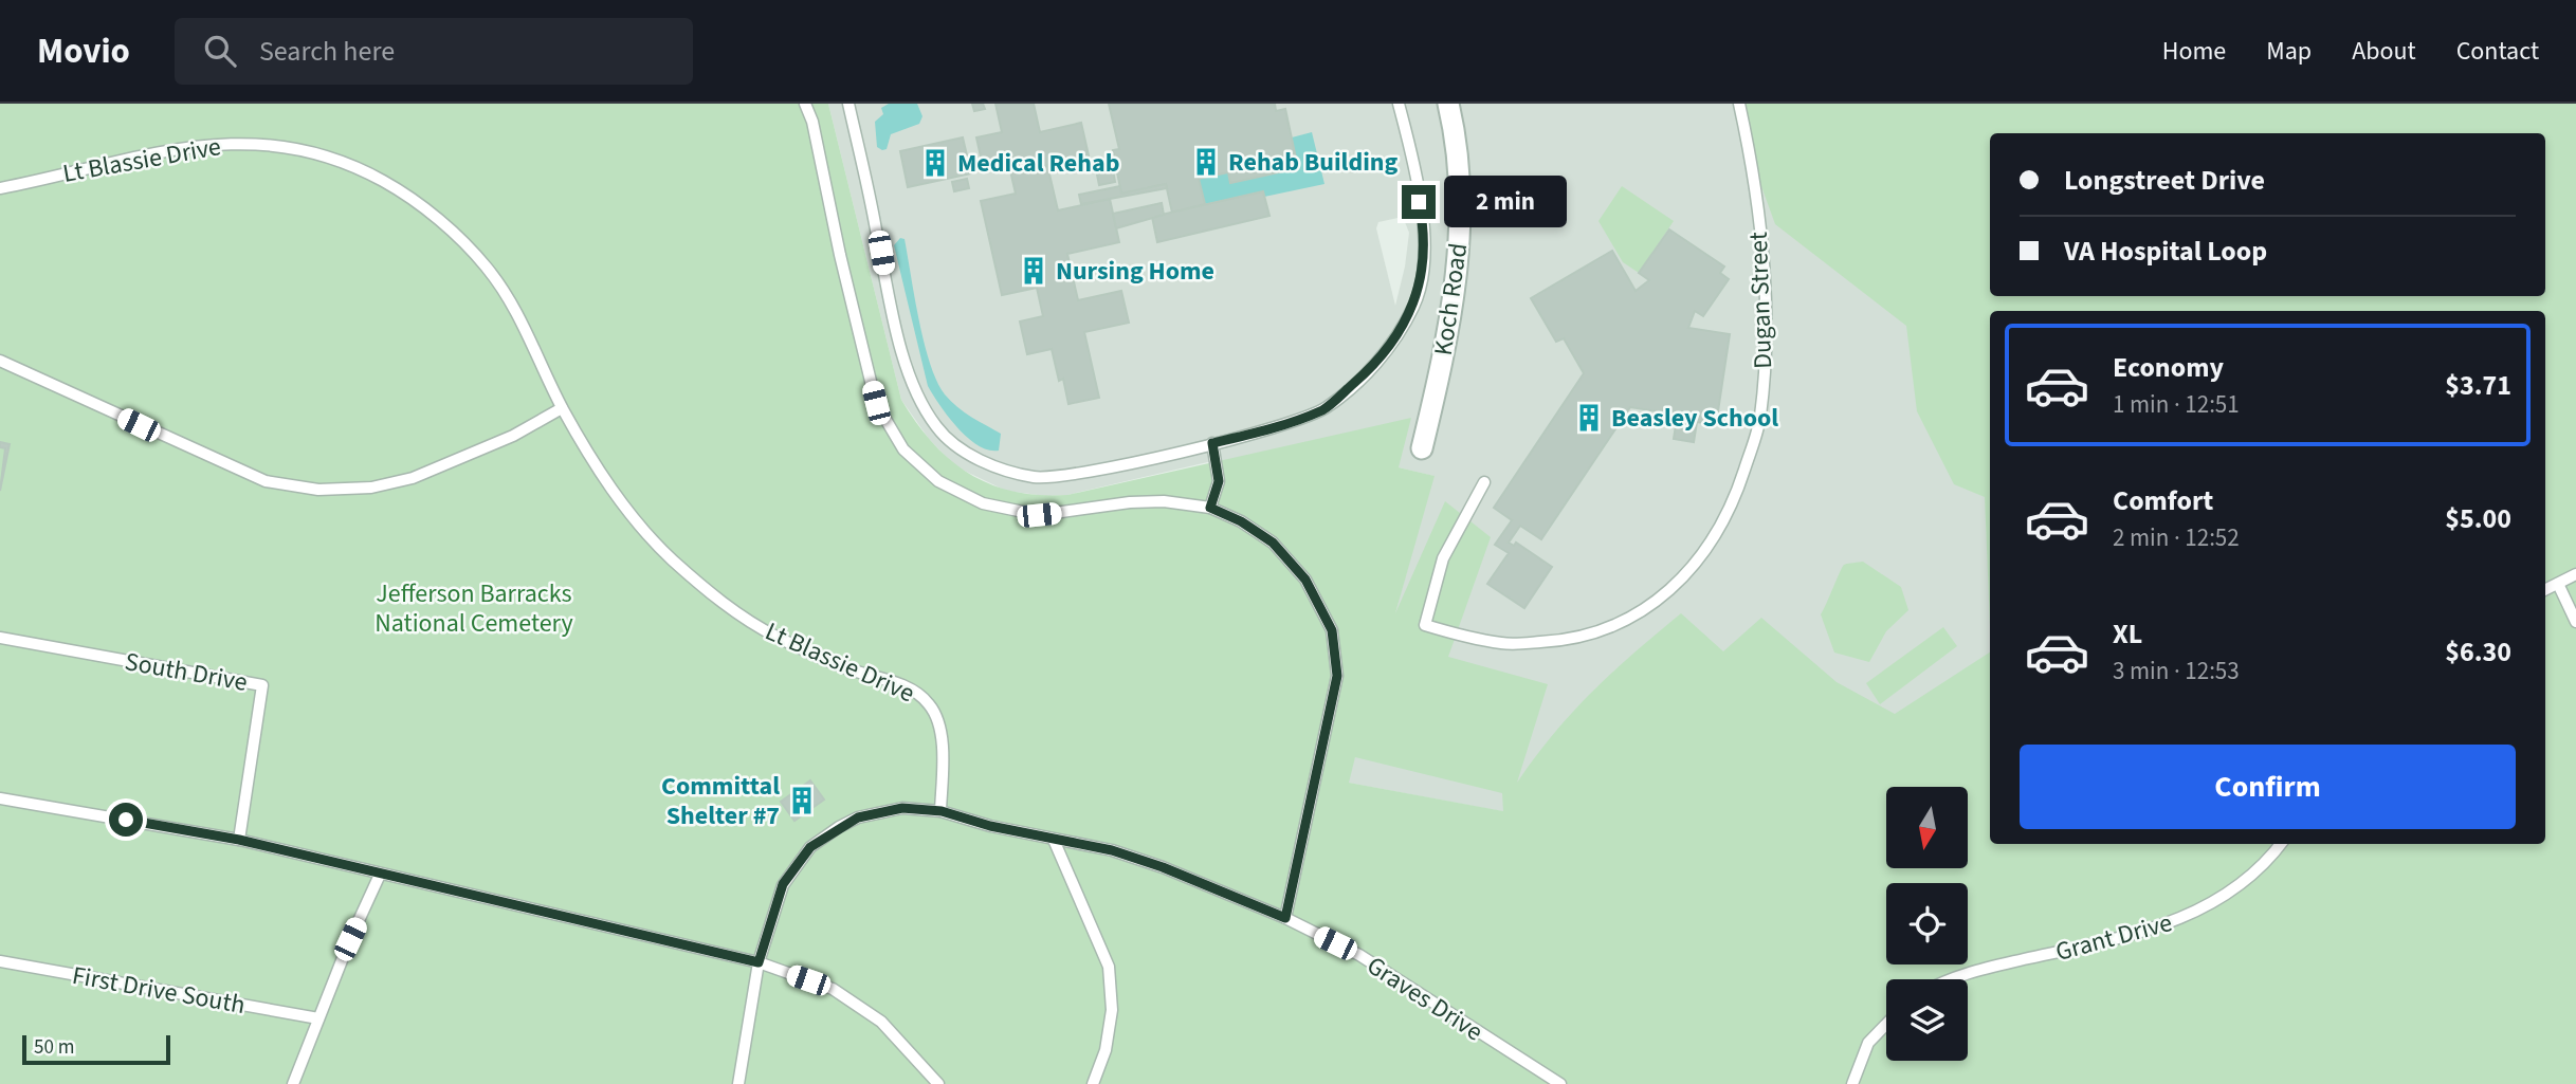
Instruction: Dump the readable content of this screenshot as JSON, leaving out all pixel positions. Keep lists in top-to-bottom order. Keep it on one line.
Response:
{"streets":{"street":["Koch Road"],"lane":["Lt Blassie Drive","Dugan Street","South Drive","Grant Drive","First Drive South","Graves Drive"]},"crossings":[["Lt Blassie Drive","Graves Drive"]],"parks":["Jefferson Barracks National Cemetery"],"places":{"building":["Rehab Building","Medical Rehab","Nursing Home","Beasley School","Committal Shelter #7"]},"scale_bar":"50 m","north":"bottom","page":{"header":"Movio","search":"Search here","nav":["Home","Map","About","Contact"],"banner":["Longstreet Drive","VA Hospital Loop"],"bubble":"2 min","list":[{"name":"Economy","note":"1 min · 12:51","value":"$3.71"},{"name":"Comfort","note":"2 min · 12:52","value":"$5.00"},{"name":"XL","note":"3 min · 12:53","value":"$6.30"}],"buttons":"Confirm","scale":"50 m"}}
